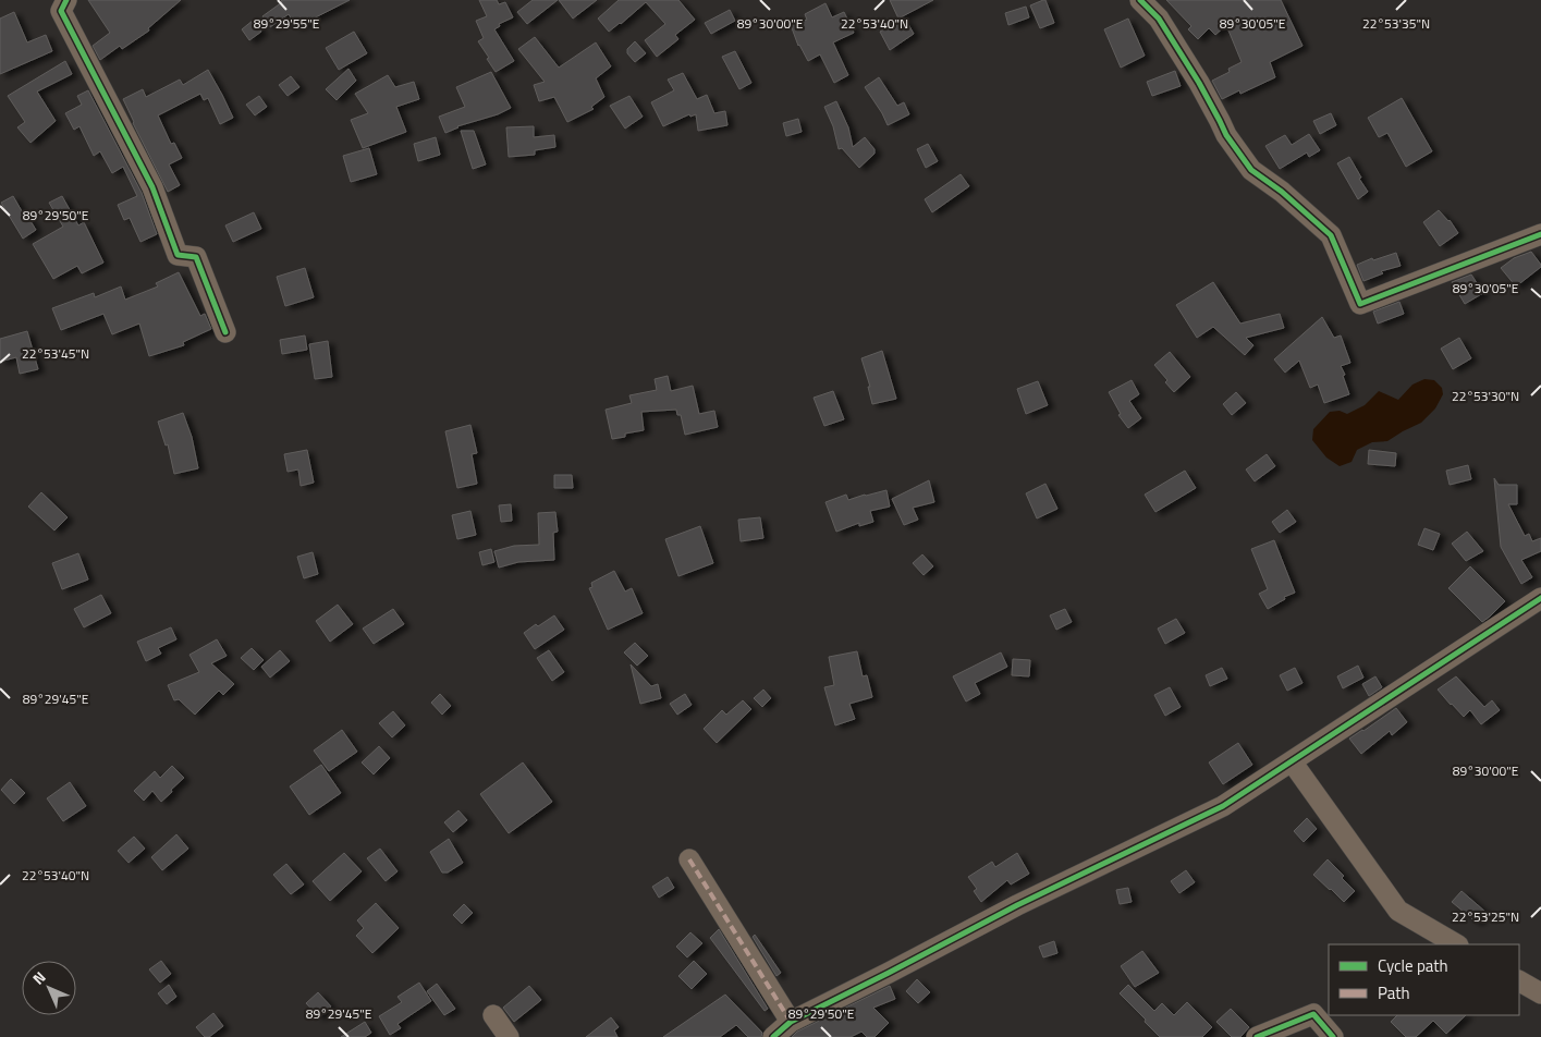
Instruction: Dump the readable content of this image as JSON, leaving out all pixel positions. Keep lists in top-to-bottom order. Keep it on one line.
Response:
{"legend":["Cycle path","Path"],"north":"top left","coordinates":["89°29'55\"E","89°30'00\"E","89°30'05\"E","22°53'40\"N","22°53'35\"N","89°29'50\"E","22°53'45\"N","22°53'30\"N","89°29'45\"E","22°53'25\"N"]}
